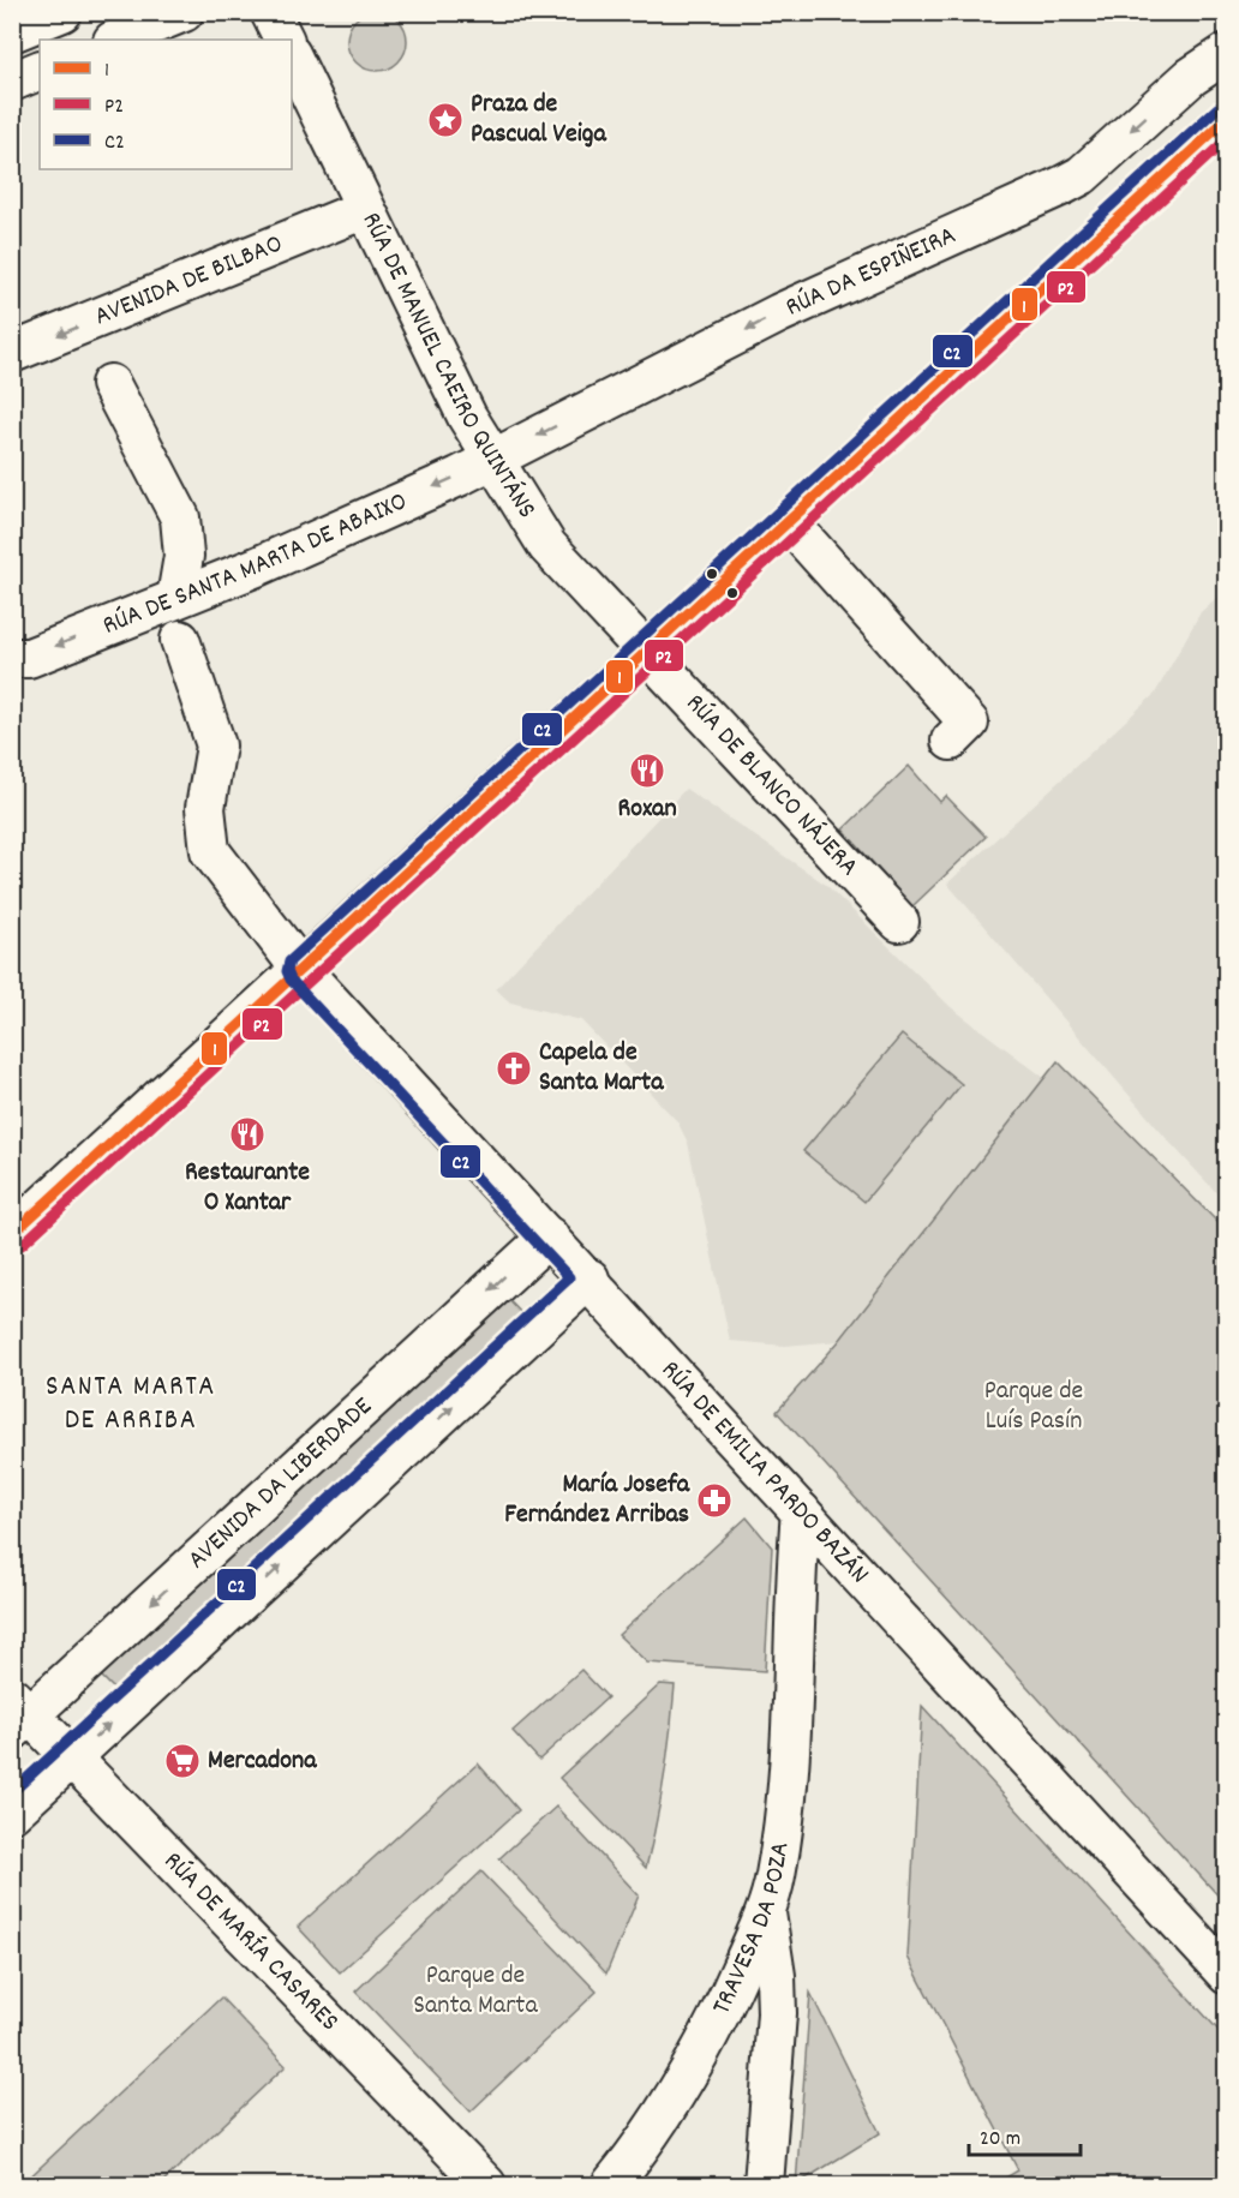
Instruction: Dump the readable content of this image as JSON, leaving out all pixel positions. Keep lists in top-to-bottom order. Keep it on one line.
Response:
{"streets":{"street":["RÚA DA ESPIÑEIRA","AVENIDA DE BILBAO","RÚA DE MANUEL CAEIRO QUINTÁNS","RÚA DE SANTA MARTA DE ABAIXO","RÚA DE BLANCO NÁJERA","RÚA DE EMILIA PARDO BAZÁN","AVENIDA DA LIBERDADE","TRAVESA DA POZA","RÚA DE MARÍA CASARES"]},"crossings":[["RÚA DA ESPIÑEIRA","RÚA DE MANUEL CAEIRO QUINTÁNS"],["RÚA DA ESPIÑEIRA","RÚA DE SANTA MARTA DE ABAIXO"],["AVENIDA DE BILBAO","RÚA DE MANUEL CAEIRO QUINTÁNS"],["RÚA DE MANUEL CAEIRO QUINTÁNS","RÚA DE SANTA MARTA DE ABAIXO"],["RÚA DE MANUEL CAEIRO QUINTÁNS","RÚA DE BLANCO NÁJERA"],["RÚA DE EMILIA PARDO BAZÁN","AVENIDA DA LIBERDADE"],["RÚA DE EMILIA PARDO BAZÁN","TRAVESA DA POZA"],["AVENIDA DA LIBERDADE","RÚA DE MARÍA CASARES"]],"districts":["SANTA MARTA DE ARRIBA"],"parks":["Parque de Luís Pasín","Parque de Santa Marta"],"places":{"place":["Praza de Pascual Veiga"],"restaurant":["Roxan","Restaurante O Xantar"],"church":["Capela de Santa Marta"],"pharmacy":["María Josefa Fernández Arribas"],"supermarket":["Mercadona"]},"lines":["transit line C2","transit line 1","transit line P2"],"legend":["1","P2","C2"],"scale_bar":"20 m"}
